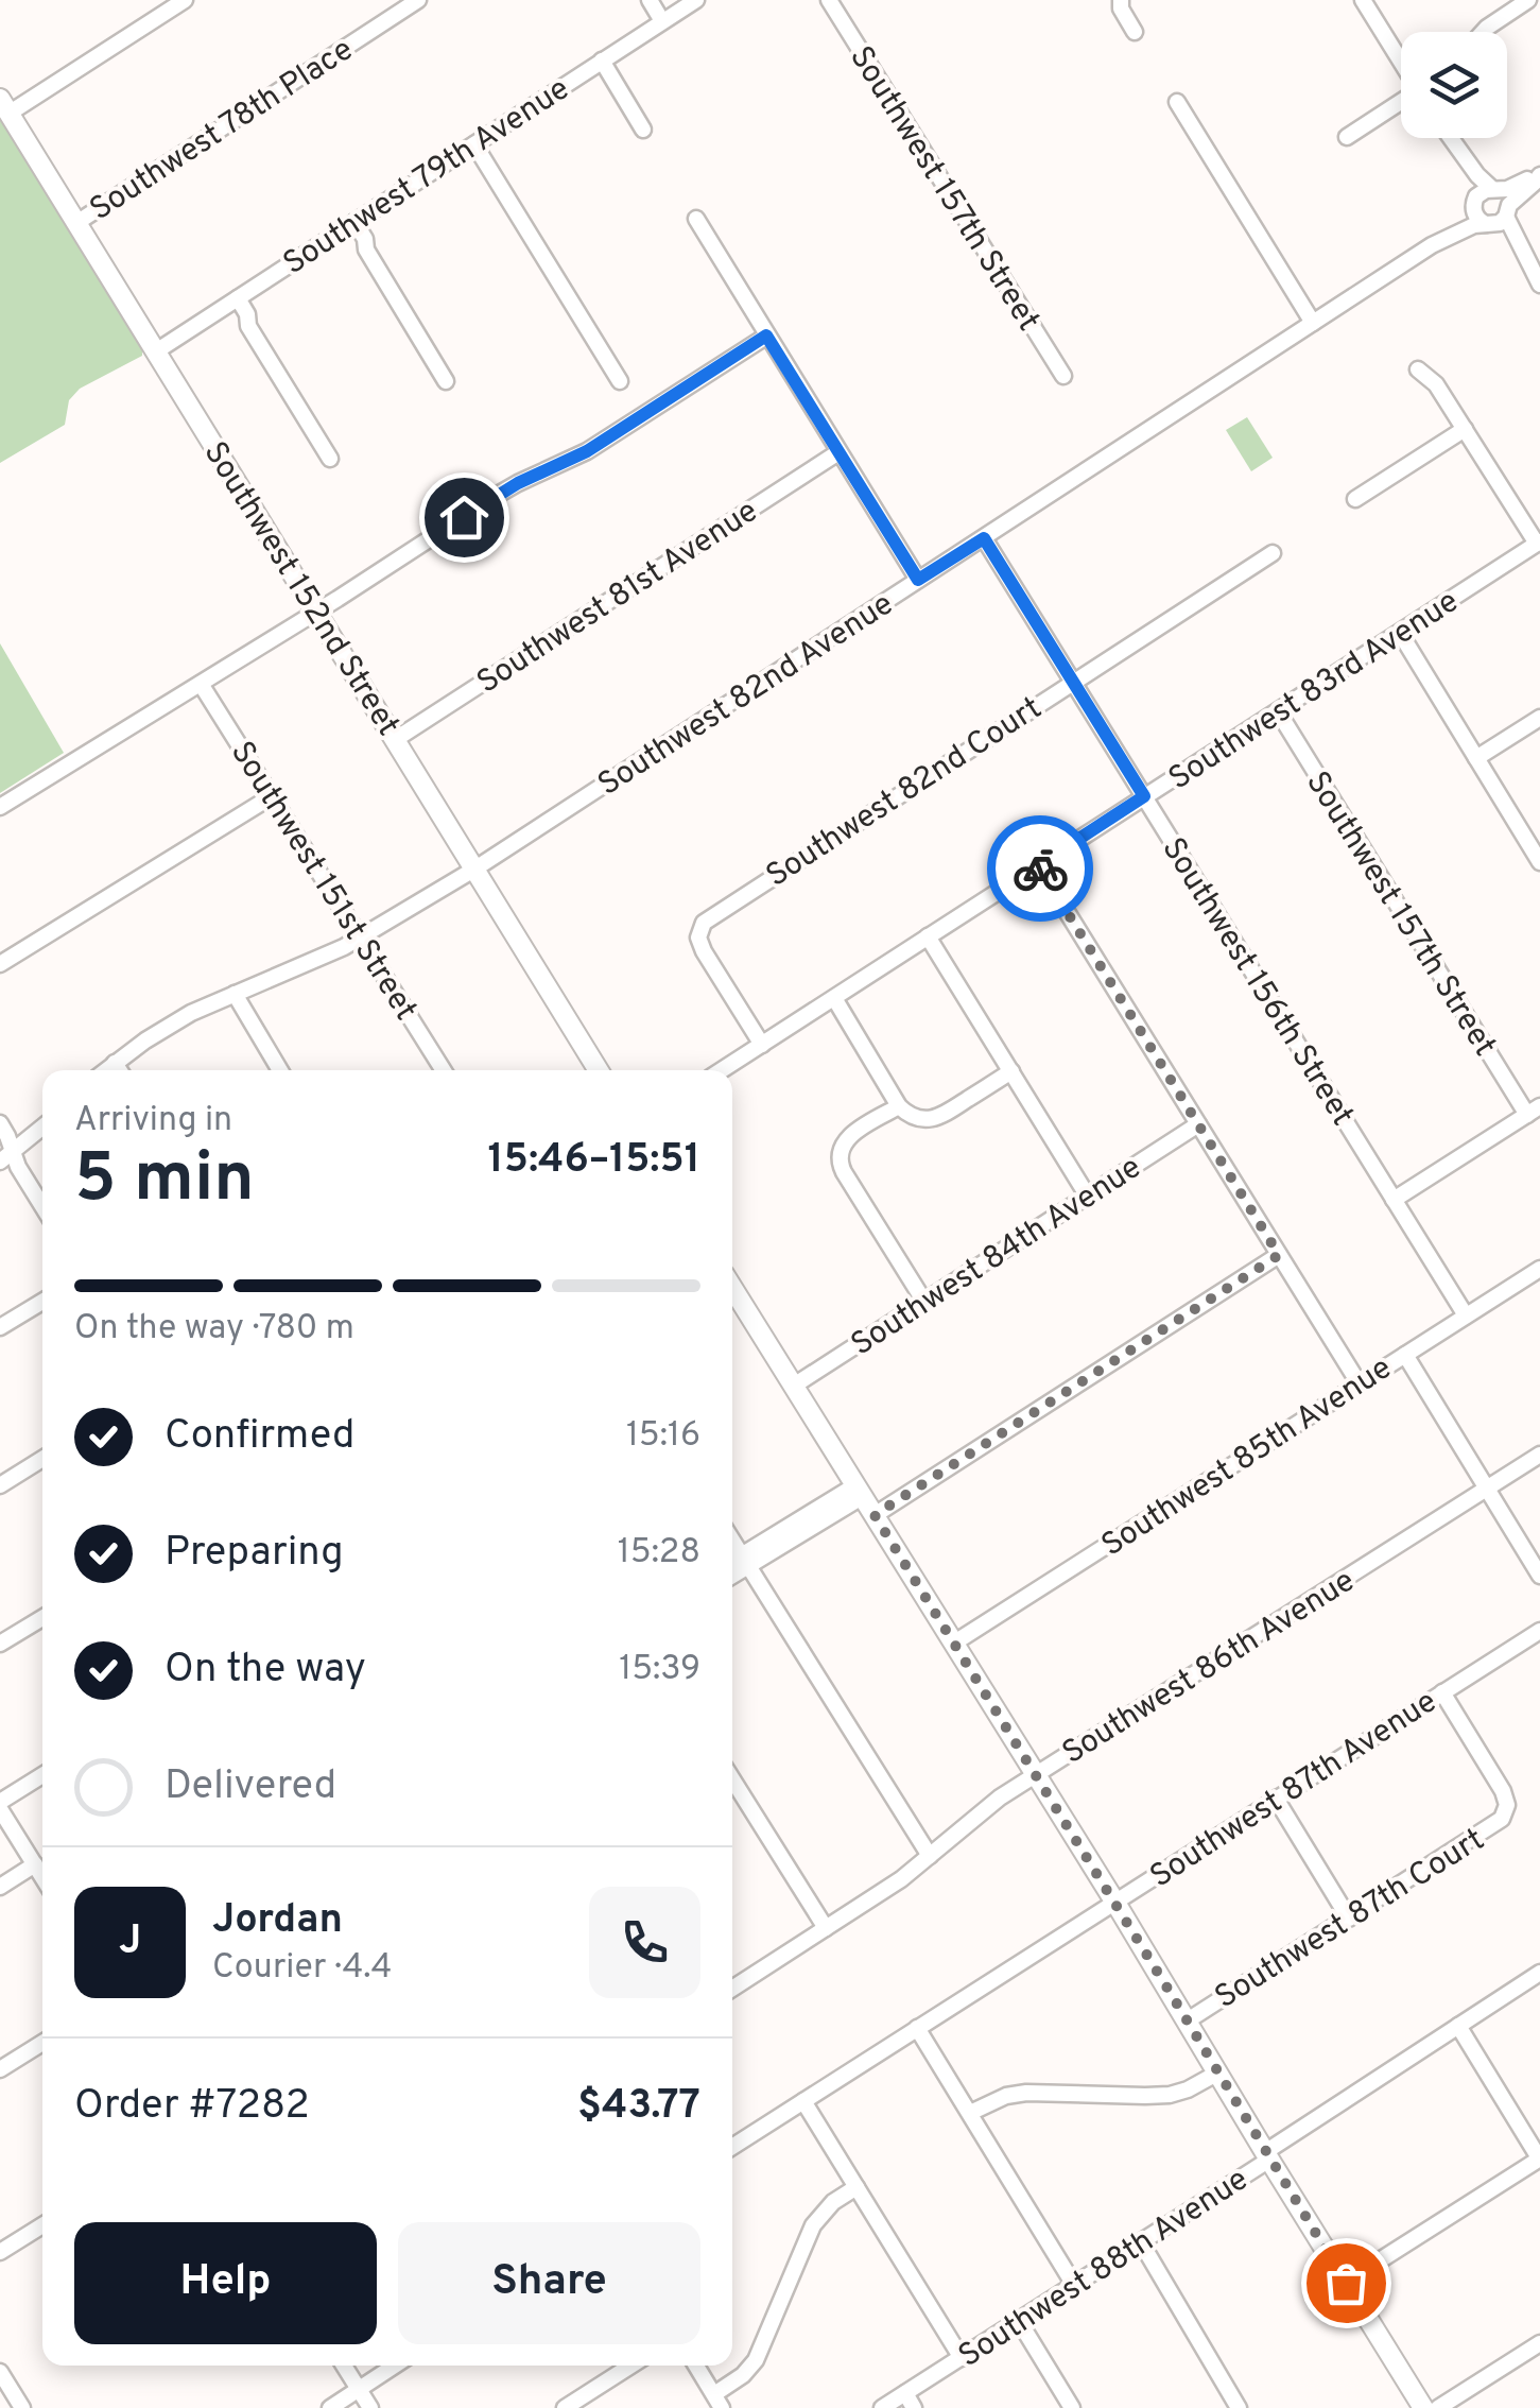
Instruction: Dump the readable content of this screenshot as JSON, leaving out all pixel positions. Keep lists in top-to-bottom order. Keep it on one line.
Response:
{"streets":{"main road":["Southwest 152nd Street"],"street":["Southwest 78th Place","Southwest 79th Avenue","Southwest 157th Street","Southwest 81st Avenue","Southwest 83rd Avenue","Southwest 82nd Avenue","Southwest 82nd Court","Southwest 151st Street","Southwest 156th Street","Southwest 84th Avenue","Southwest 85th Avenue","Southwest 86th Avenue","Southwest 87th Avenue","Southwest 87th Court","Southwest 88th Avenue"]},"crossings":[["Southwest 78th Place","Southwest 152nd Street"],["Southwest 79th Avenue","Southwest 152nd Street"],["Southwest 157th Street","Southwest 83rd Avenue"],["Southwest 152nd Street","Southwest 81st Avenue"],["Southwest 152nd Street","Southwest 82nd Avenue"],["Southwest 83rd Avenue","Southwest 82nd Court"],["Southwest 83rd Avenue","Southwest 156th Street"],["Southwest 82nd Avenue","Southwest 151st Street"],["Southwest 82nd Avenue","Southwest 156th Street"],["Southwest 82nd Court","Southwest 156th Street"],["Southwest 156th Street","Southwest 85th Avenue"],["Southwest 87th Avenue","Southwest 87th Court"]],"page":{"heading":["5 min","Arriving in","15:46–15:51"],"panel":["Jordan","Courier · 4.4","Order #7282","$43.77"],"bar":"On the way · 780 m","list":[["Confirmed","15:16"],["Preparing","15:28"],["On the way","15:39"],"Delivered"],"round":"J","buttons":["Help","Share"]}}
